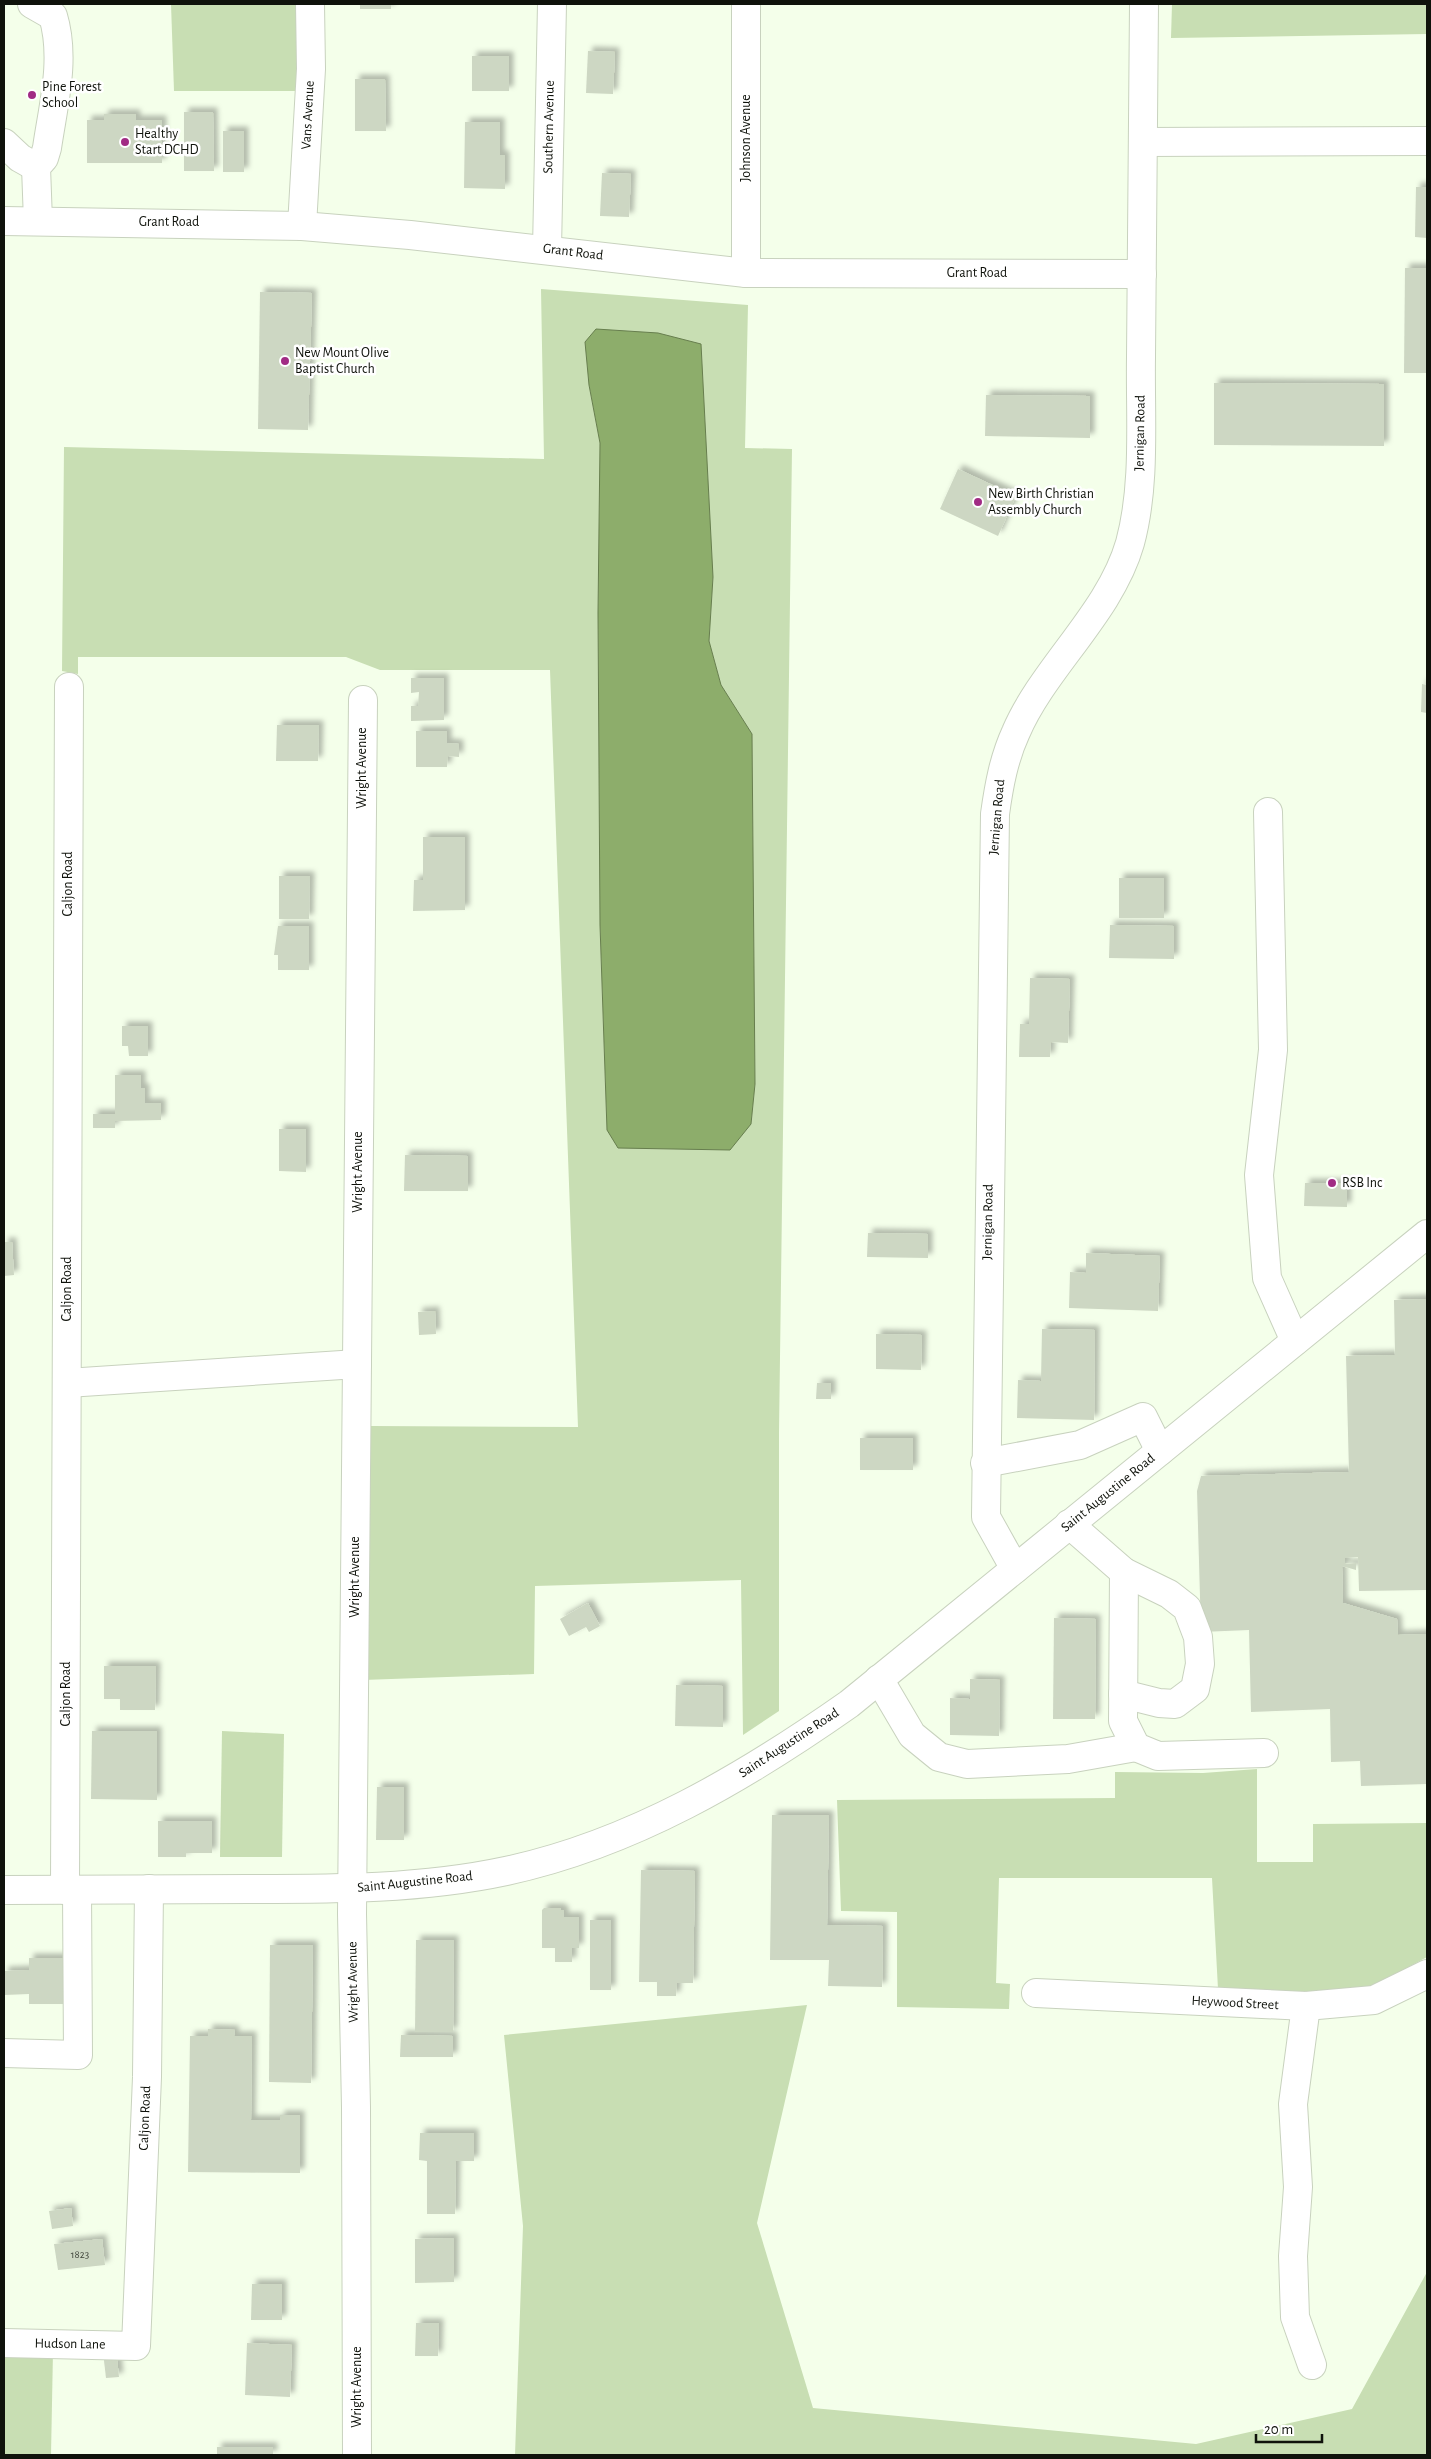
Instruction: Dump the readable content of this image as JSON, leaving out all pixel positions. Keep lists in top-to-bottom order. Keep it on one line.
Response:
{"streets":{"street":["Vans Avenue","Southern Avenue","Johnson Avenue","Grant Road","Jernigan Road","Wright Avenue","Caljon Road","Saint Augustine Road","Heywood Street","Hudson Lane"]},"crossings":[["Vans Avenue","Grant Road"],["Southern Avenue","Grant Road"],["Johnson Avenue","Grant Road"],["Grant Road","Jernigan Road"],["Jernigan Road","Saint Augustine Road"],["Wright Avenue","Saint Augustine Road"],["Caljon Road","Saint Augustine Road"],["Caljon Road","Hudson Lane"]],"places":["Pine Forest School","Healthy Start DCHD","New Mount Olive Baptist Church","New Birth Christian Assembly Church","RSB Inc"],"house_numbers":["1823"],"scale_bar":"20 m"}
